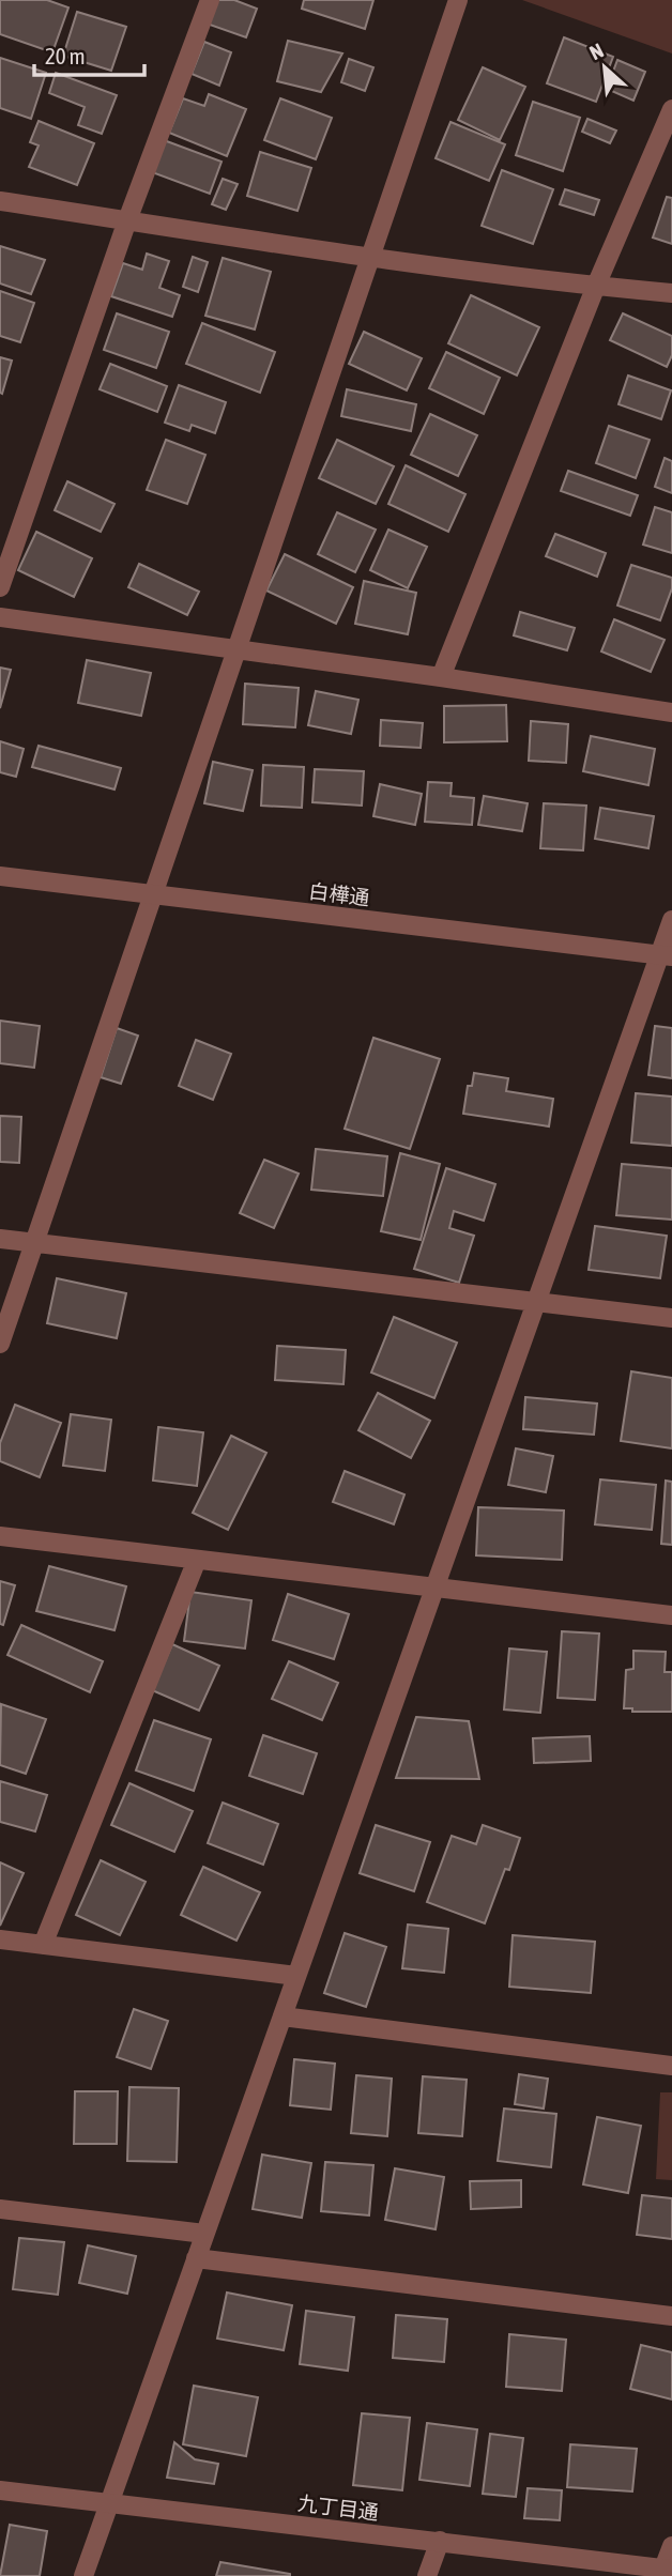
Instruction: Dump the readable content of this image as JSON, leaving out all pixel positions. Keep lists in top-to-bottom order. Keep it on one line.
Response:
{"streets":{"street":["白樺通","九丁目通"]},"scale_bar":"20 m","north":"top left"}
